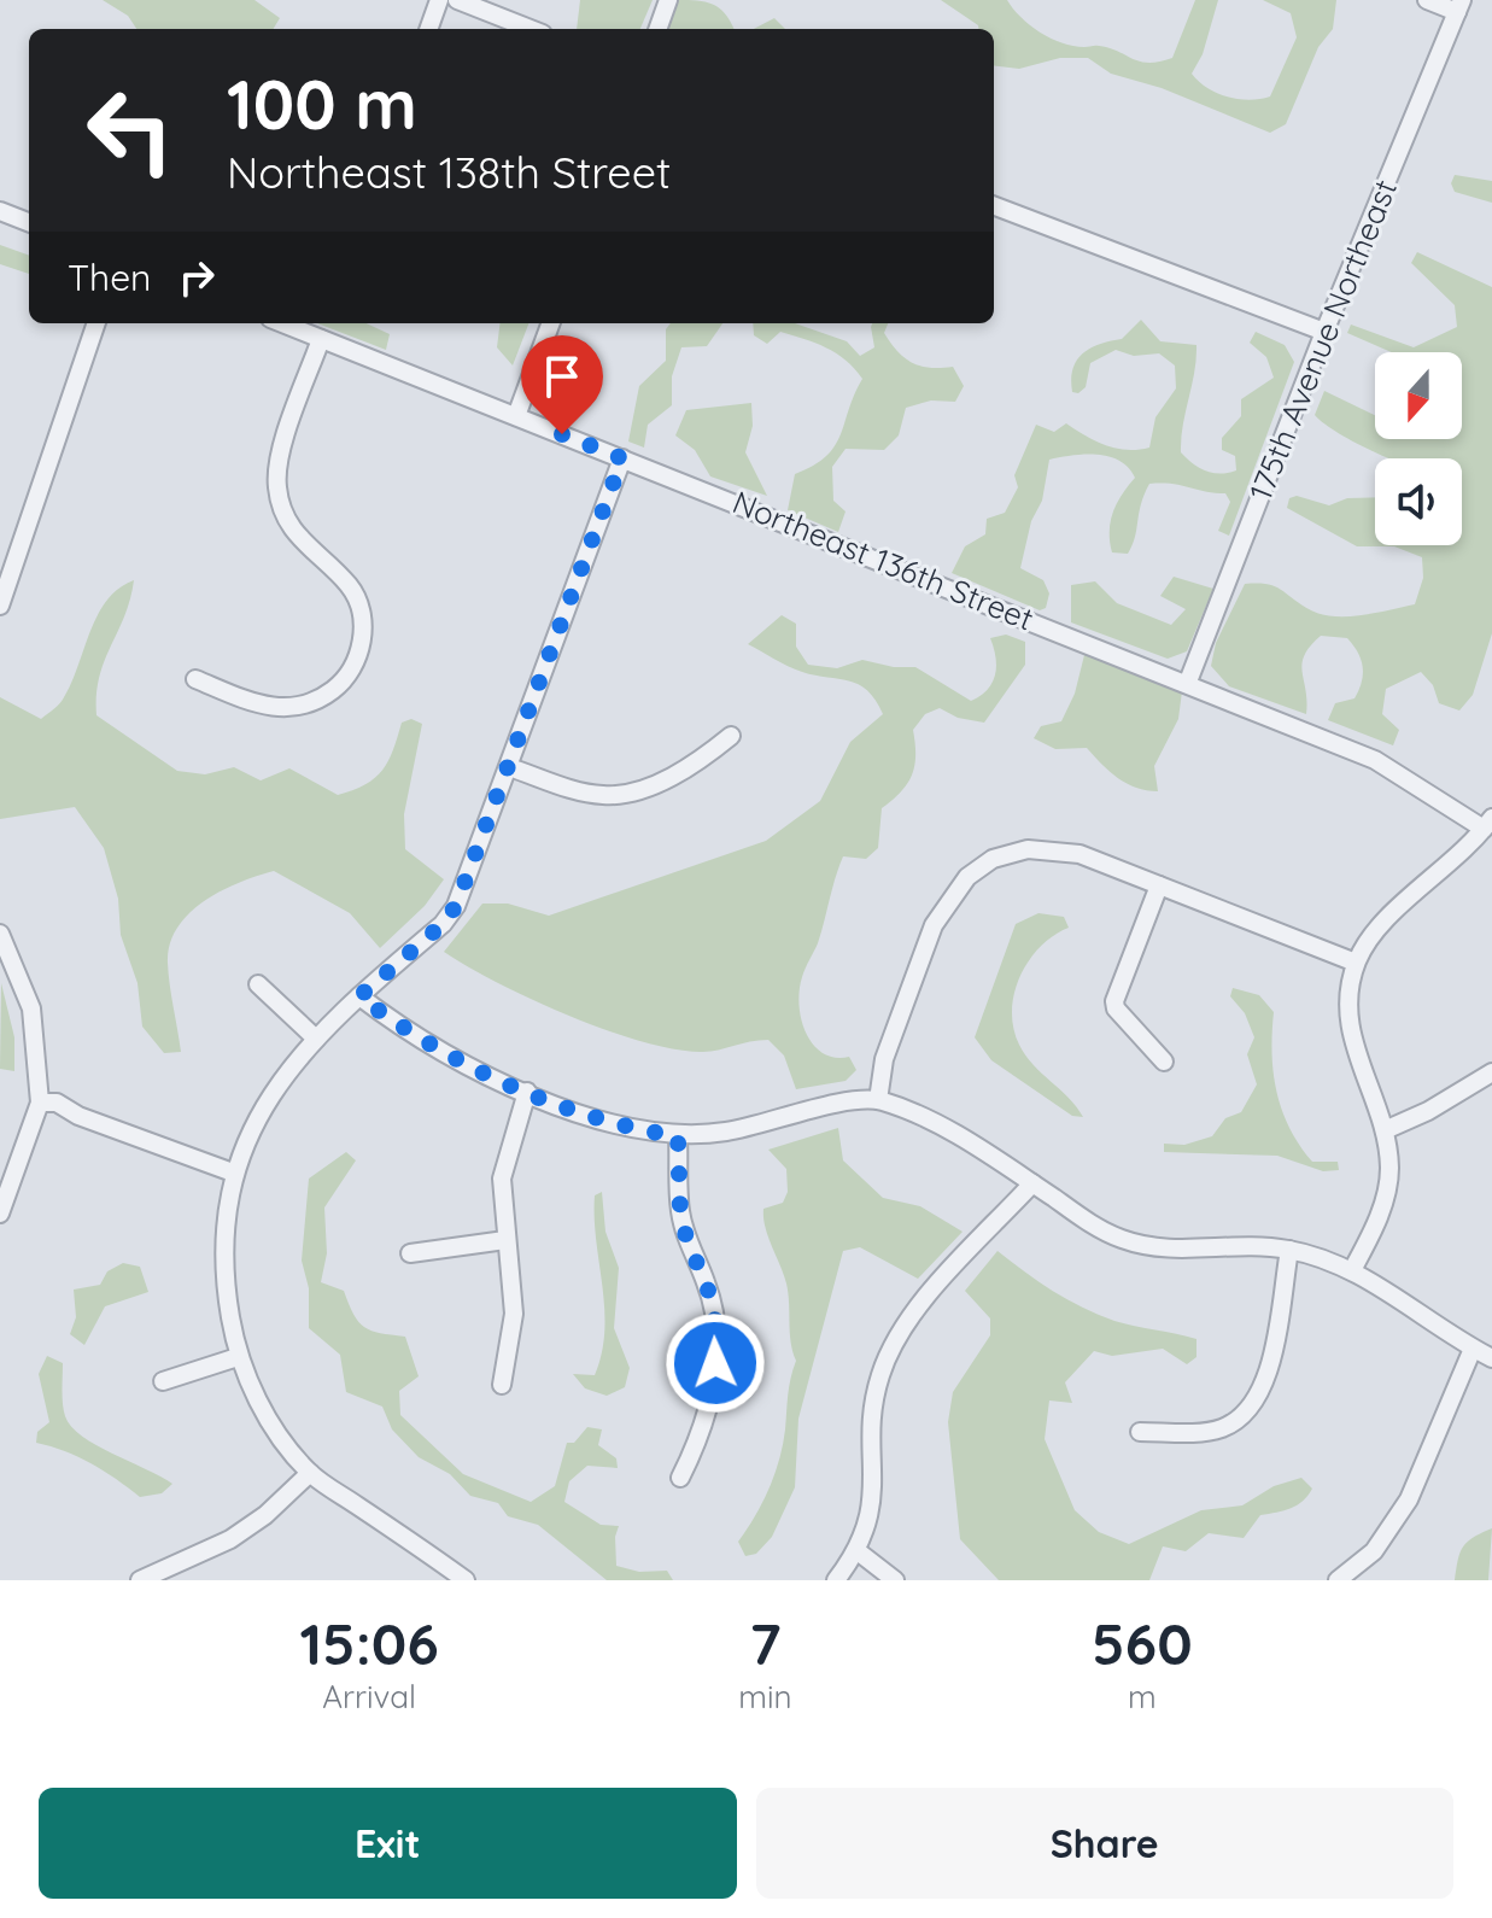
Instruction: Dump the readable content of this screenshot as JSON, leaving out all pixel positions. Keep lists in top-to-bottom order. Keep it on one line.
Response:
{"streets":{"street":["175th Avenue Northeast","Northeast 136th Street"]},"crossings":[["175th Avenue Northeast","Northeast 136th Street"]],"north":"bottom","page":{"turn":["100 m","Northeast 138th Street"],"then":"Then","eta":["15:06","Arrival","7","min","560","m"],"buttons":["Exit","Share"]}}
